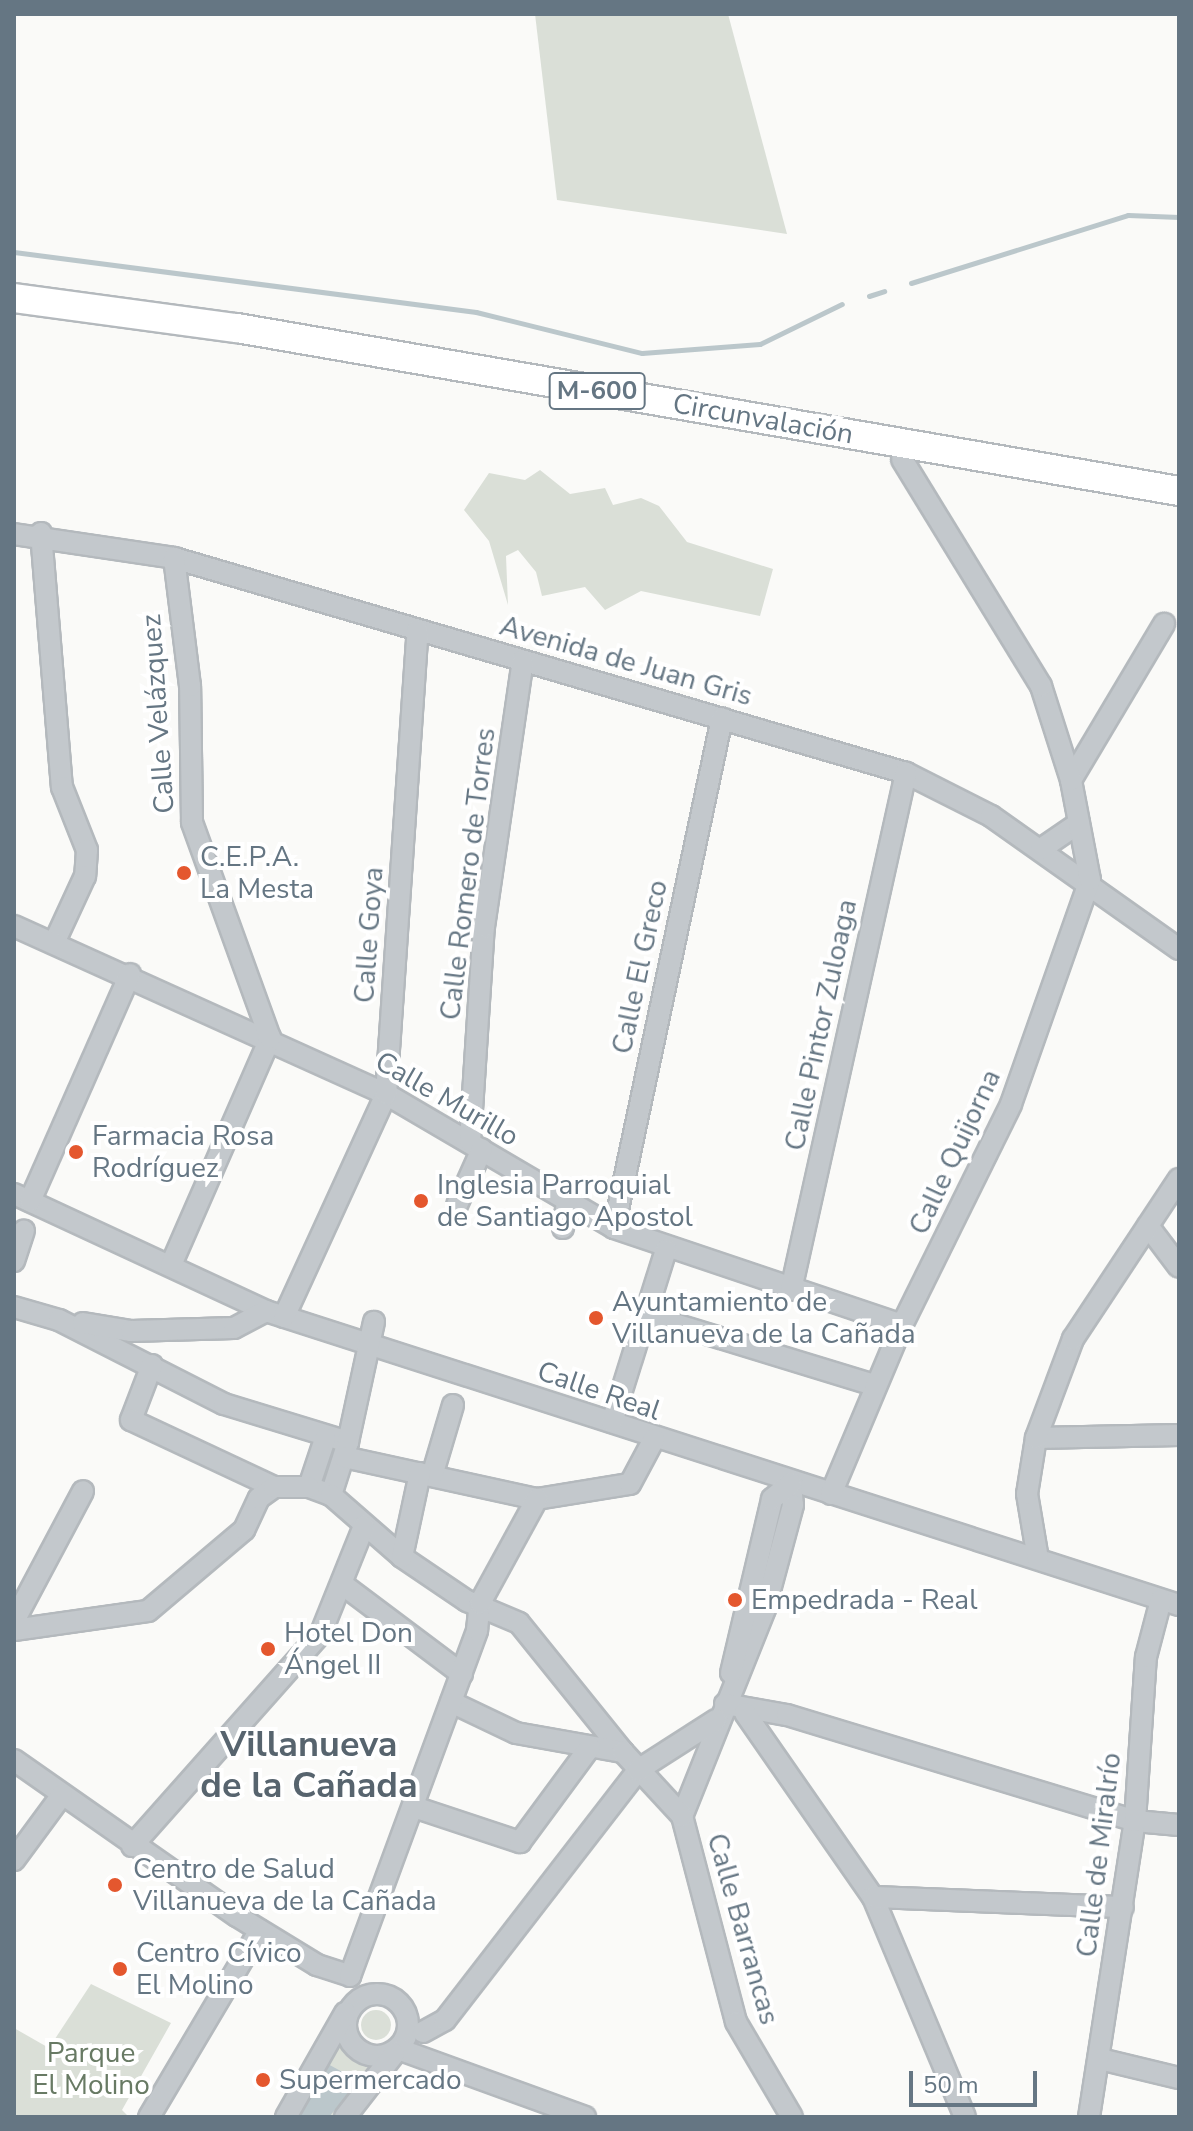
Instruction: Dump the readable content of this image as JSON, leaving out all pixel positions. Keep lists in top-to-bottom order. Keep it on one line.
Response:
{"streets":{"highway":["M-600","Circunvalación"],"street":["Avenida de Juan Gris","Calle Velázquez","Calle Romero de Torres","Calle Goya","Calle El Greco","Calle Pintor Zuloaga","Calle Murillo","Calle Quijorna","Calle Real","Calle de Miralrío","Calle Barrancas"]},"crossings":[["Avenida de Juan Gris","Calle Velázquez"],["Avenida de Juan Gris","Calle Romero de Torres"],["Avenida de Juan Gris","Calle Goya"],["Avenida de Juan Gris","Calle El Greco"],["Avenida de Juan Gris","Calle Pintor Zuloaga"],["Avenida de Juan Gris","Calle Quijorna"],["Calle Velázquez","Calle Murillo"],["Calle Romero de Torres","Calle Murillo"],["Calle Goya","Calle Murillo"],["Calle Goya","Calle Real"],["Calle El Greco","Calle Murillo"],["Calle Pintor Zuloaga","Calle Murillo"],["Calle Murillo","Calle Quijorna"],["Calle Quijorna","Calle Real"],["Calle Real","Calle de Miralrío"],["Calle Real","Calle Barrancas"]],"districts":["Villanueva de la Cañada"],"parks":["Parque El Molino"],"places":["C.E.P.A. La Mesta","Farmacia Rosa Rodríguez","Inglesia Parroquial de Santiago Apostol","Ayuntamiento de Villanueva de la Cañada","Empedrada - Real","Hotel Don Ángel II","Centro de Salud Villanueva de la Cañada","Centro Cívico El Molino","Supermercado"],"scale_bar":"50 m"}
